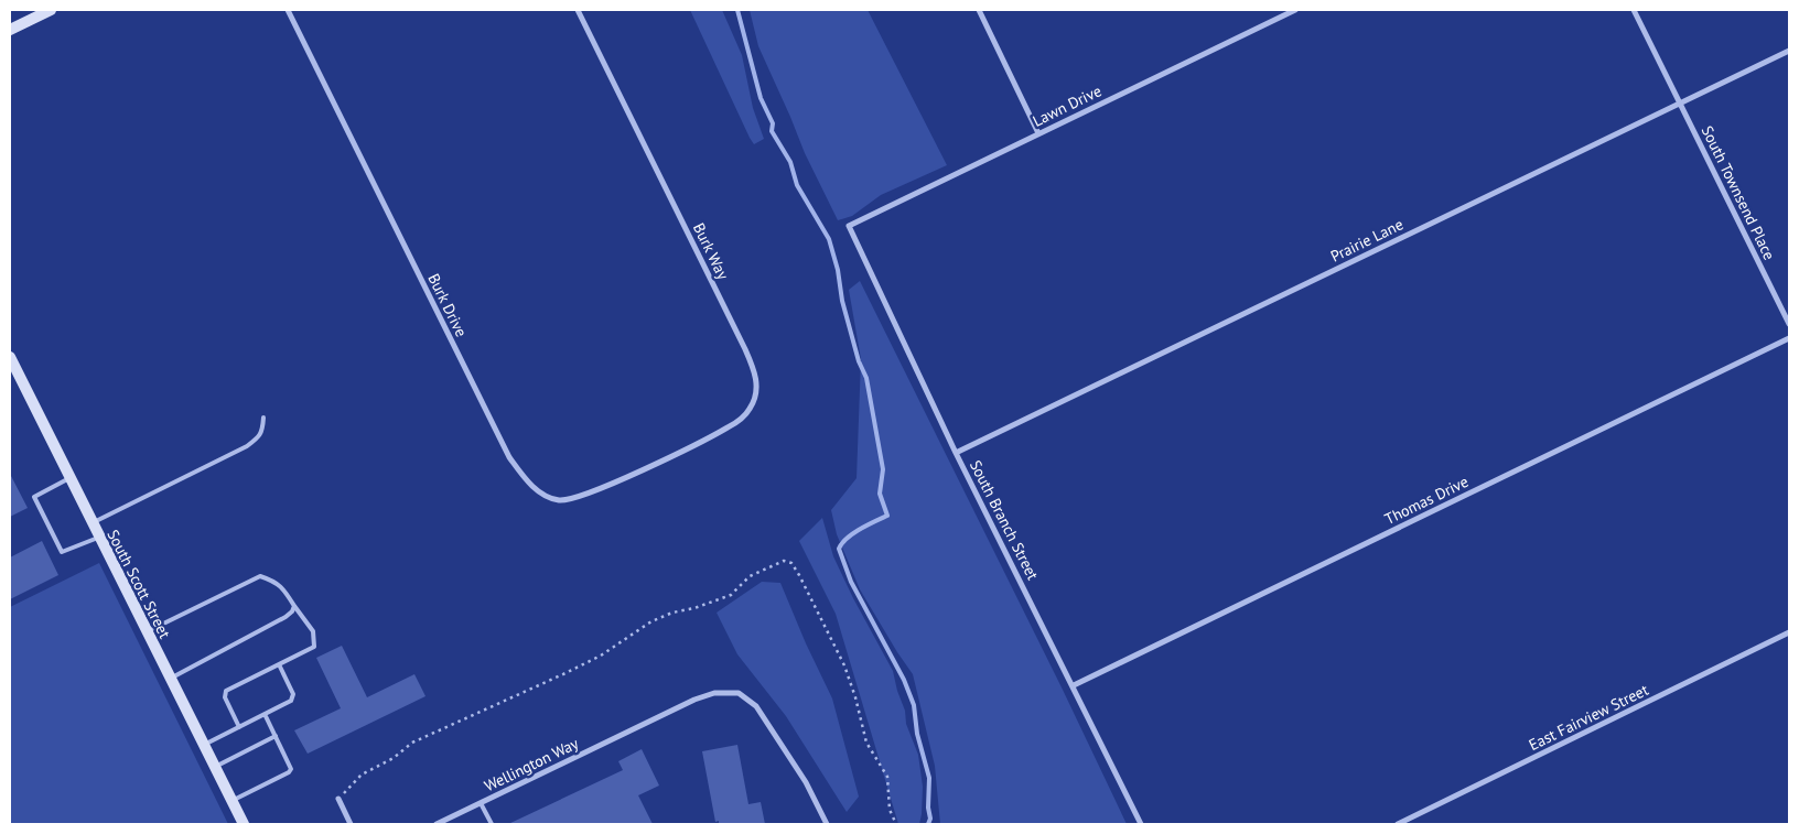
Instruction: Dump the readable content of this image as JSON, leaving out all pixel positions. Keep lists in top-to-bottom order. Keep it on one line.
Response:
{"streets":{"street":["Lawn Drive","South Townsend Place","Prairie Lane","Burk Way","Burk Drive","Thomas Drive","South Branch Street","South Scott Street","East Fairview Street","Wellington Way"]},"crossings":[["Lawn Drive","South Branch Street"],["South Townsend Place","Prairie Lane"],["Prairie Lane","South Branch Street"],["Burk Way","Burk Drive"],["Thomas Drive","South Branch Street"]]}
